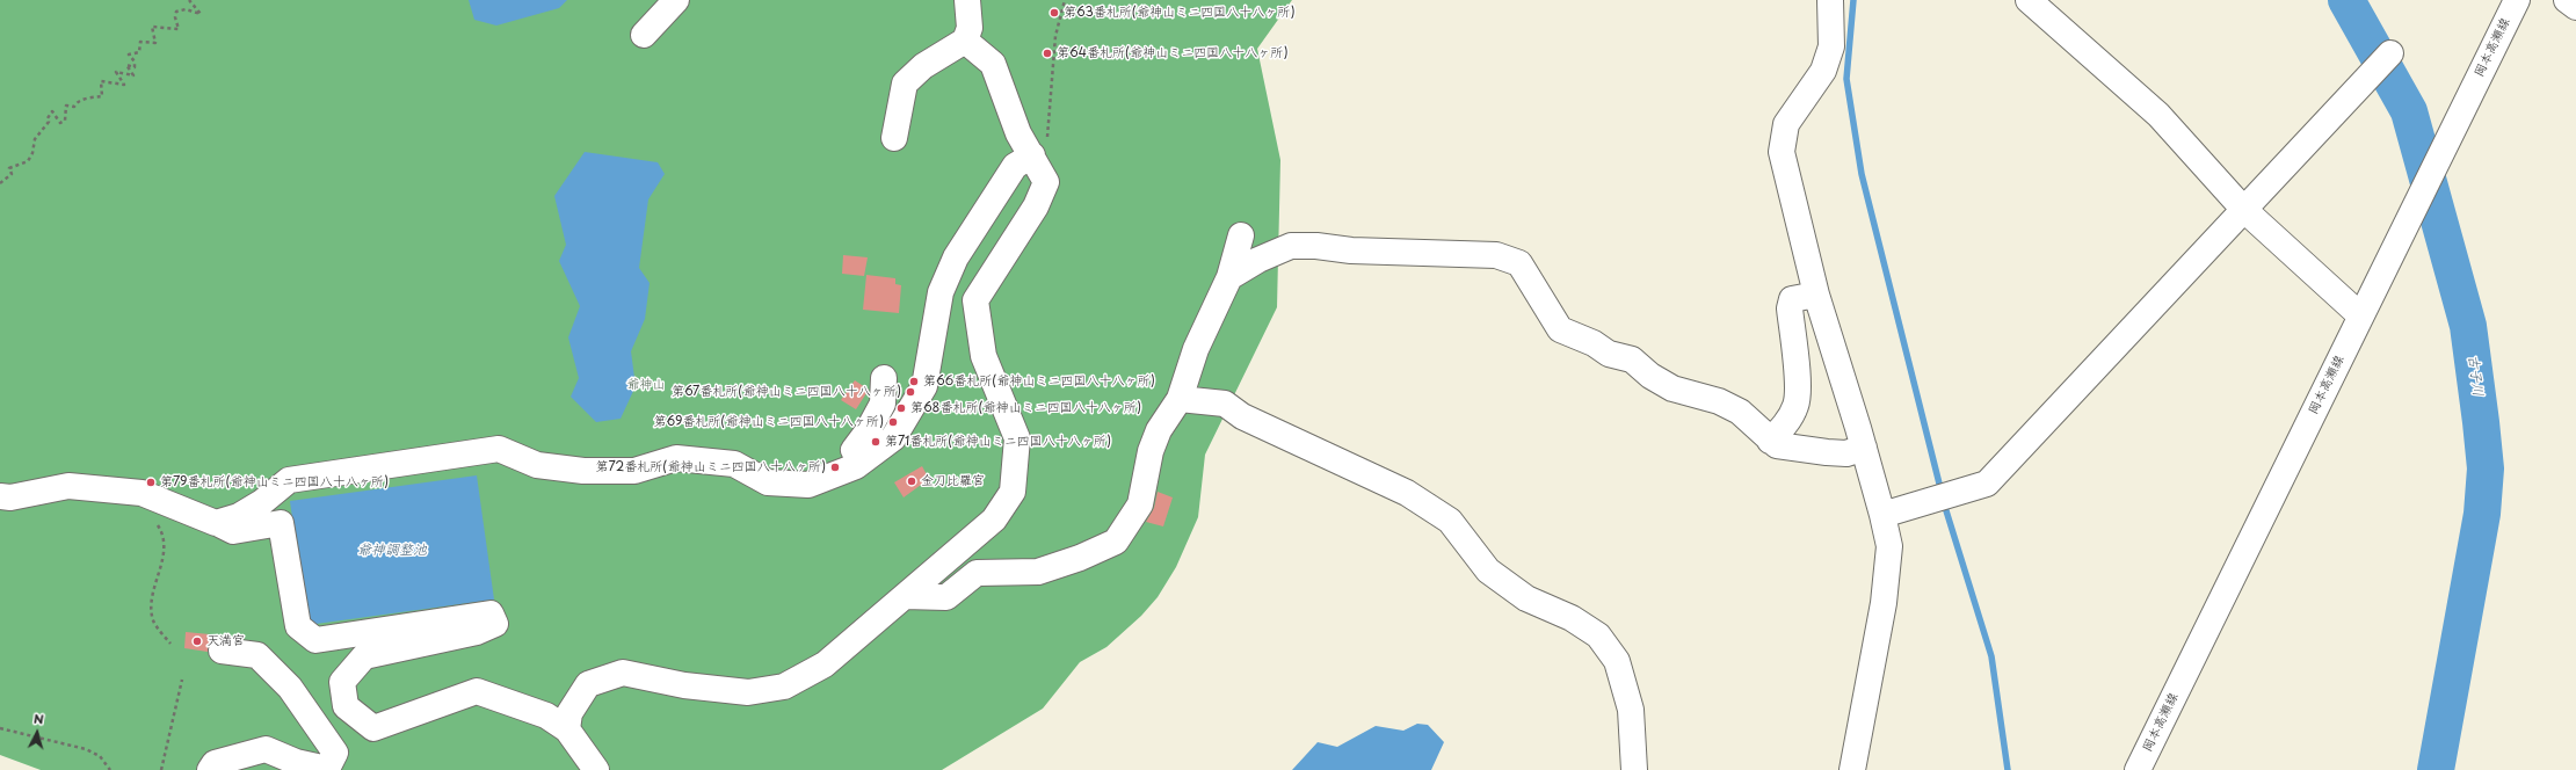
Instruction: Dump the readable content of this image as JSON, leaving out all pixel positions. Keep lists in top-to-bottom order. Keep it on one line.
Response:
{"streets":{"street":["岡本高瀬線"]},"water":["古子川","爺神調整池"],"parks":["爺神山"],"places":["第63番札所(爺神山ミニ四国八十八ヶ所)","第64番札所(爺神山ミニ四国八十八ヶ所)","第66番札所(爺神山ミニ四国八十八ヶ所)","第67番札所(爺神山ミニ四国八十八ヶ所)","第68番札所(爺神山ミニ四国八十八ヶ所)","第69番札所(爺神山ミニ四国八十八ヶ所)","第71番札所(爺神山ミニ四国八十八ヶ所)","第72番札所(爺神山ミニ四国八十八ヶ所)","金刀比羅宮","第79番札所(爺神山ミニ四国八十八ヶ所)","天満宮"],"north":"top"}
